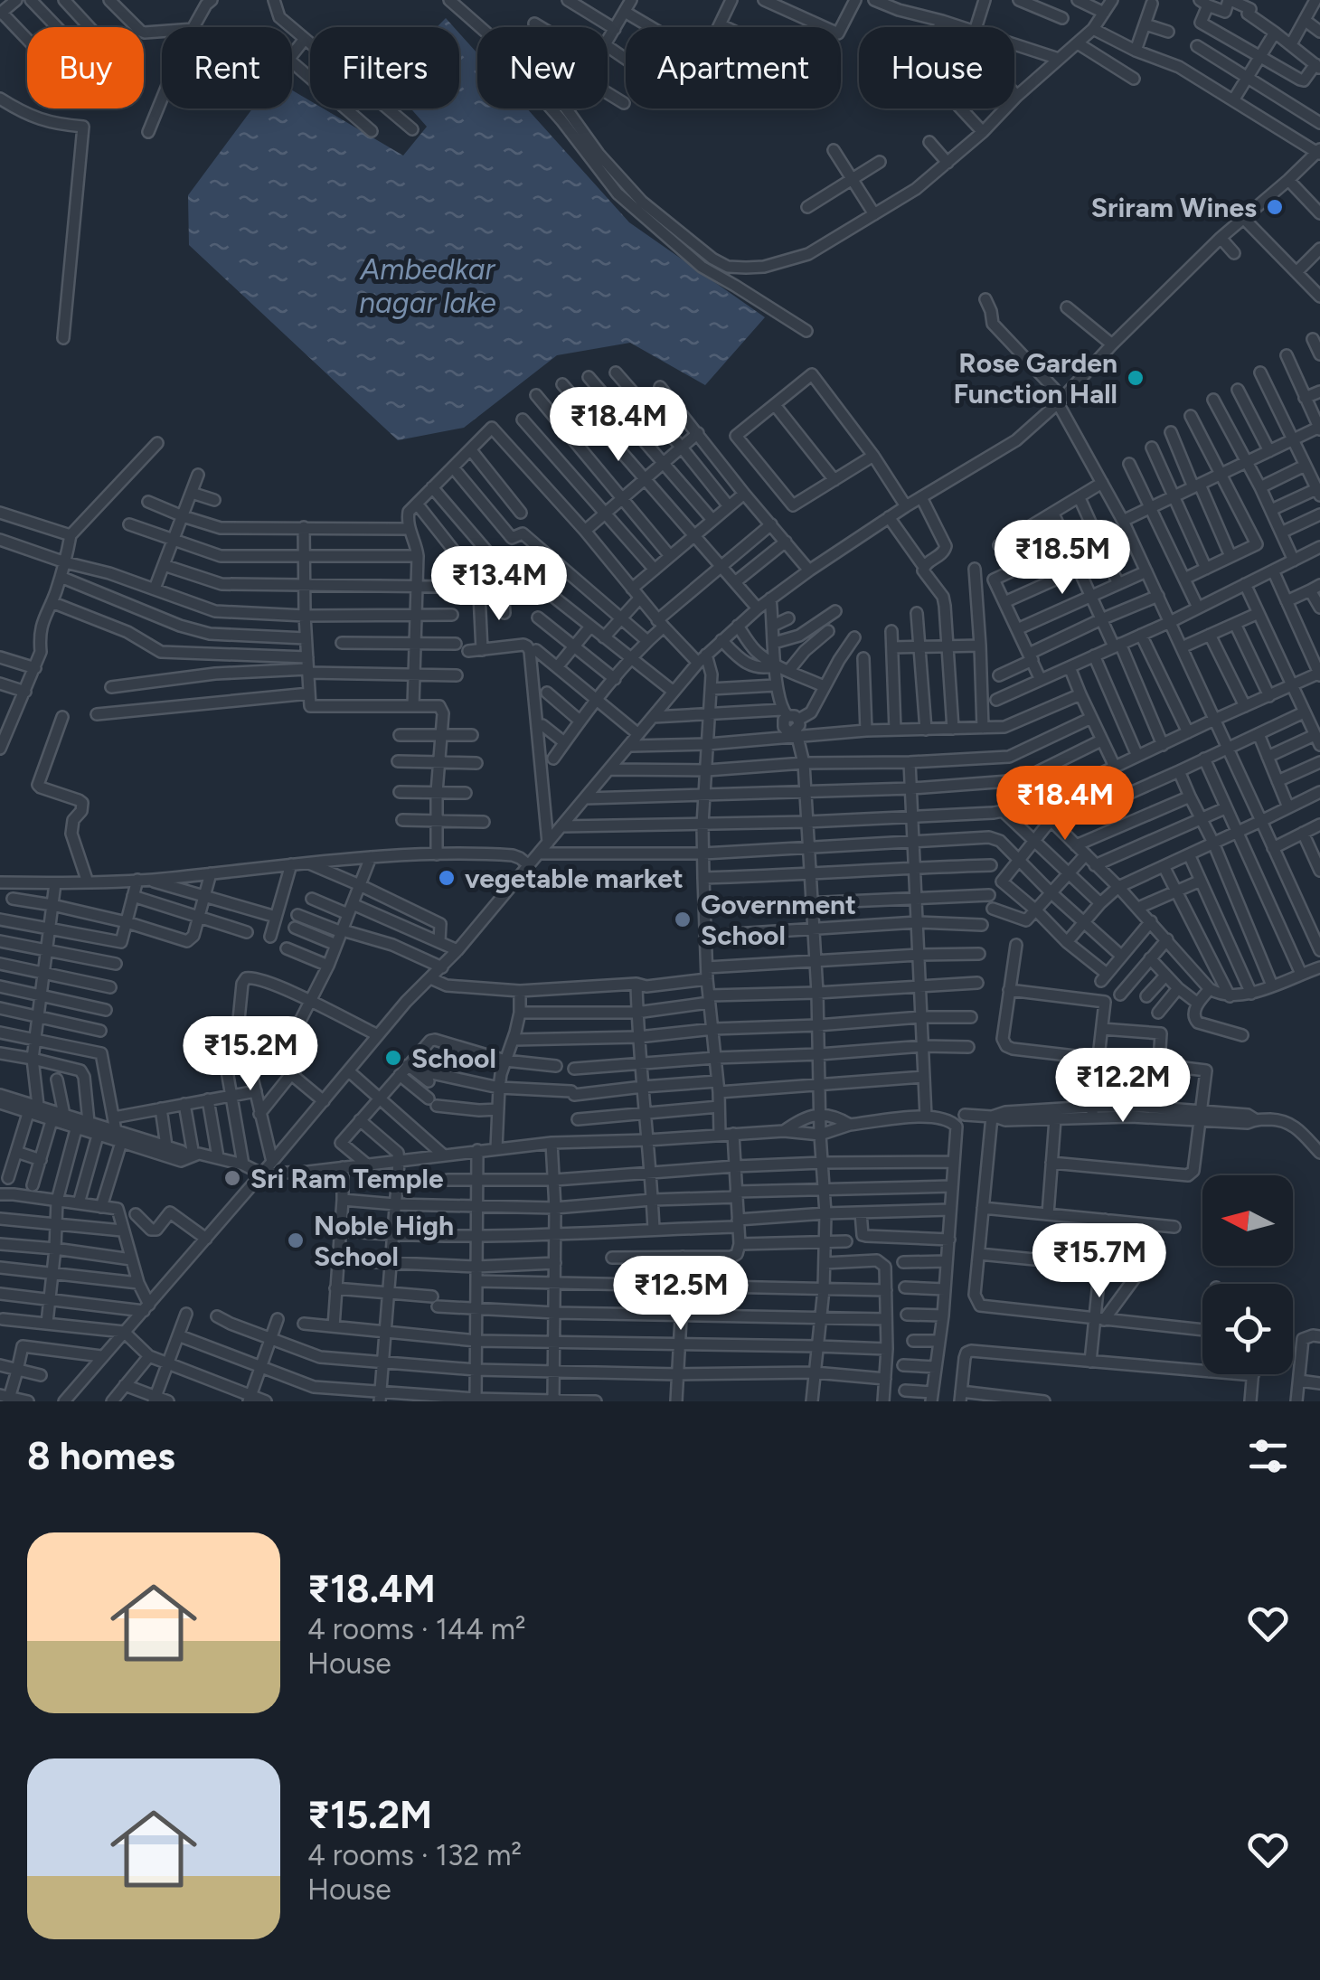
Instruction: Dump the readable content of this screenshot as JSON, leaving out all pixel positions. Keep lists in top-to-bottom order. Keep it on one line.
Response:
{"water":["Ambedkar nagar lake"],"places":["Sriram Wines","Rose Garden Function Hall","vegetable market","Government School","School","Sri Ram Temple","Noble High School"],"north":"left","page":{"chip":["Buy","Rent","Filters","New","Apartment","House"],"price":["₹18.4M","₹18.5M","₹13.4M","₹18.4M","₹15.2M","₹12.2M","₹15.7M","₹12.5M"],"heading":"8 homes","list":[{"name":"₹18.4M","note":"4 rooms · 144 m² · House"},{"name":"₹15.2M","note":"4 rooms · 132 m² · House"}]}}
